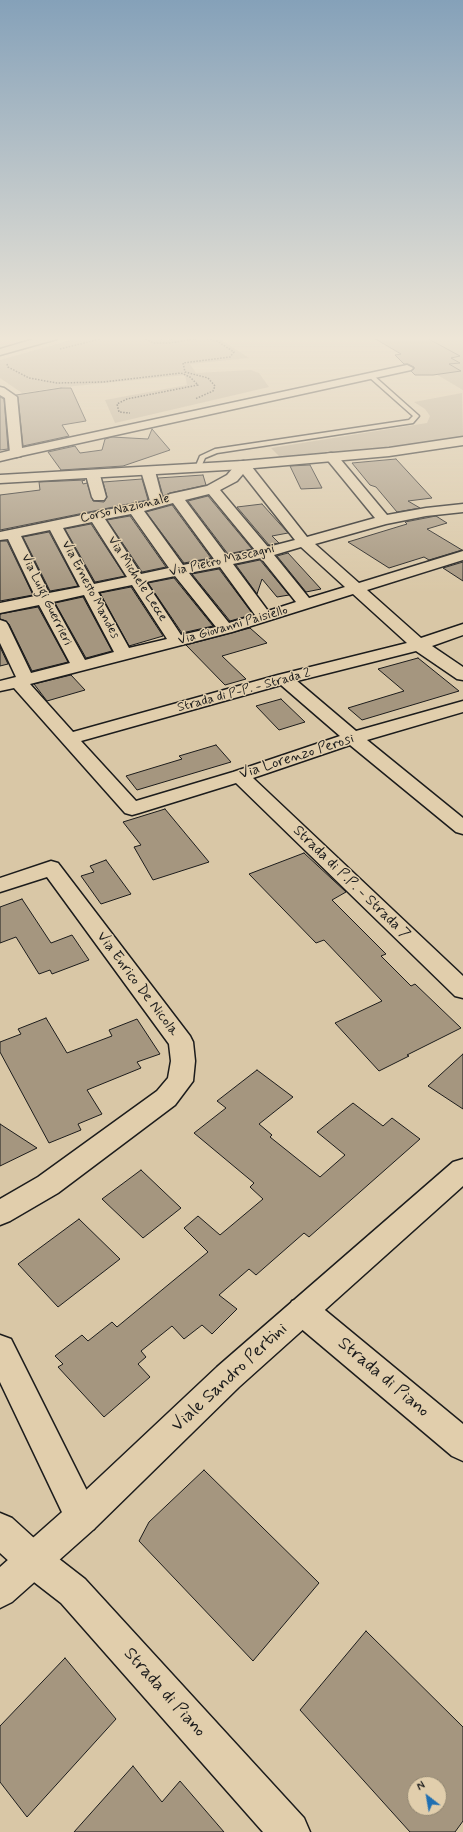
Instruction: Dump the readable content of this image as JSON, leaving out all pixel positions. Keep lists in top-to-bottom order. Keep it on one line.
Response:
{"streets":{"street":["Corso Nazionale","Via Pietro Mascagni","Via Michele Lecce","Via Ernesto Mandes","Via Luigi Guerrieri","Via Giovanni Paisiello","Strada di P-P. - Strada 2","Via Lorenzo Perosi","Strada di P.P. - Strada 7","Via Enrico De Nicola","Viale Sandro Pertini","Strada di Piano"]},"crossings":[["Corso Nazionale","Via Michele Lecce"],["Corso Nazionale","Via Ernesto Mandes"],["Corso Nazionale","Via Luigi Guerrieri"],["Via Pietro Mascagni","Via Michele Lecce"],["Via Pietro Mascagni","Via Ernesto Mandes"],["Via Pietro Mascagni","Via Luigi Guerrieri"],["Via Michele Lecce","Via Giovanni Paisiello"],["Via Ernesto Mandes","Via Giovanni Paisiello"],["Via Luigi Guerrieri","Via Giovanni Paisiello"],["Strada di P-P. - Strada 2","Via Lorenzo Perosi"],["Via Lorenzo Perosi","Strada di P.P. - Strada 7"],["Viale Sandro Pertini","Strada di Piano"]],"north":"top left"}
